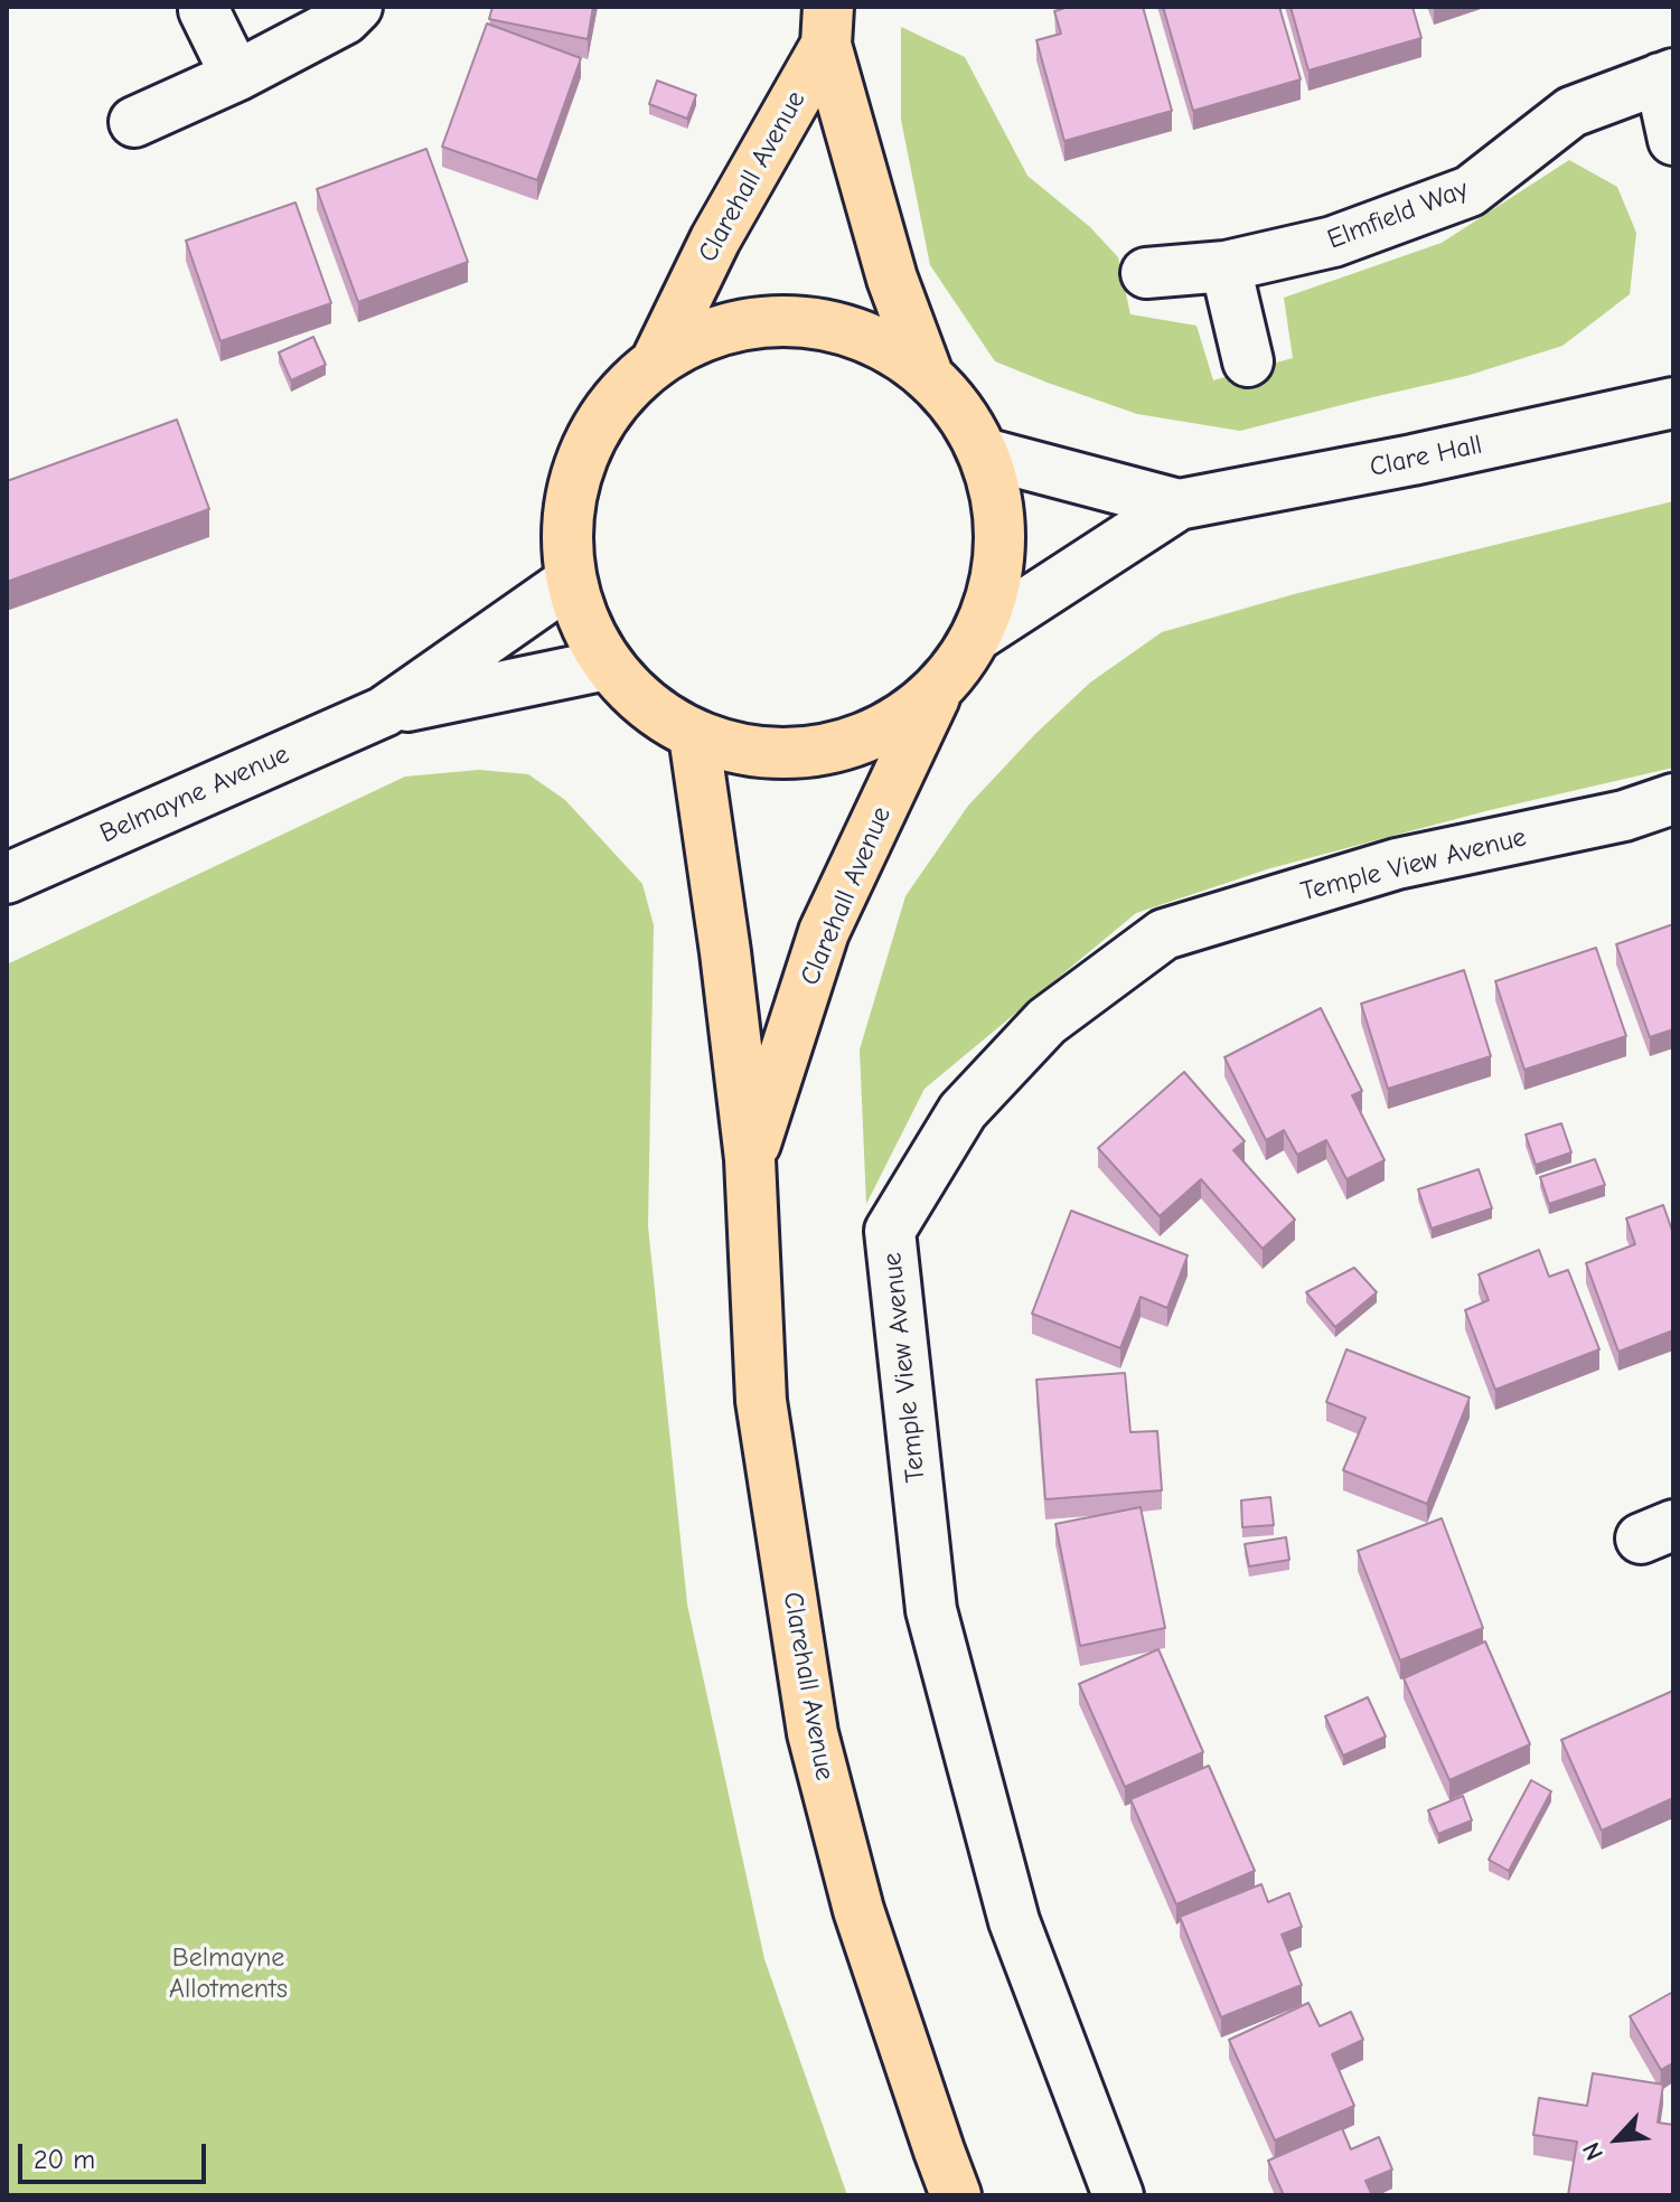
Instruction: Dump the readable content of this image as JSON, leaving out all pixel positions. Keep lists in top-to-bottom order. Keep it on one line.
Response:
{"streets":{"main road":["Clarehall Avenue"],"street":["Elmfield Way","Clare Hall","Belmayne Avenue","Temple View Avenue"]},"parks":["Belmayne Allotments"],"scale_bar":"20 m","north":"bottom left"}
